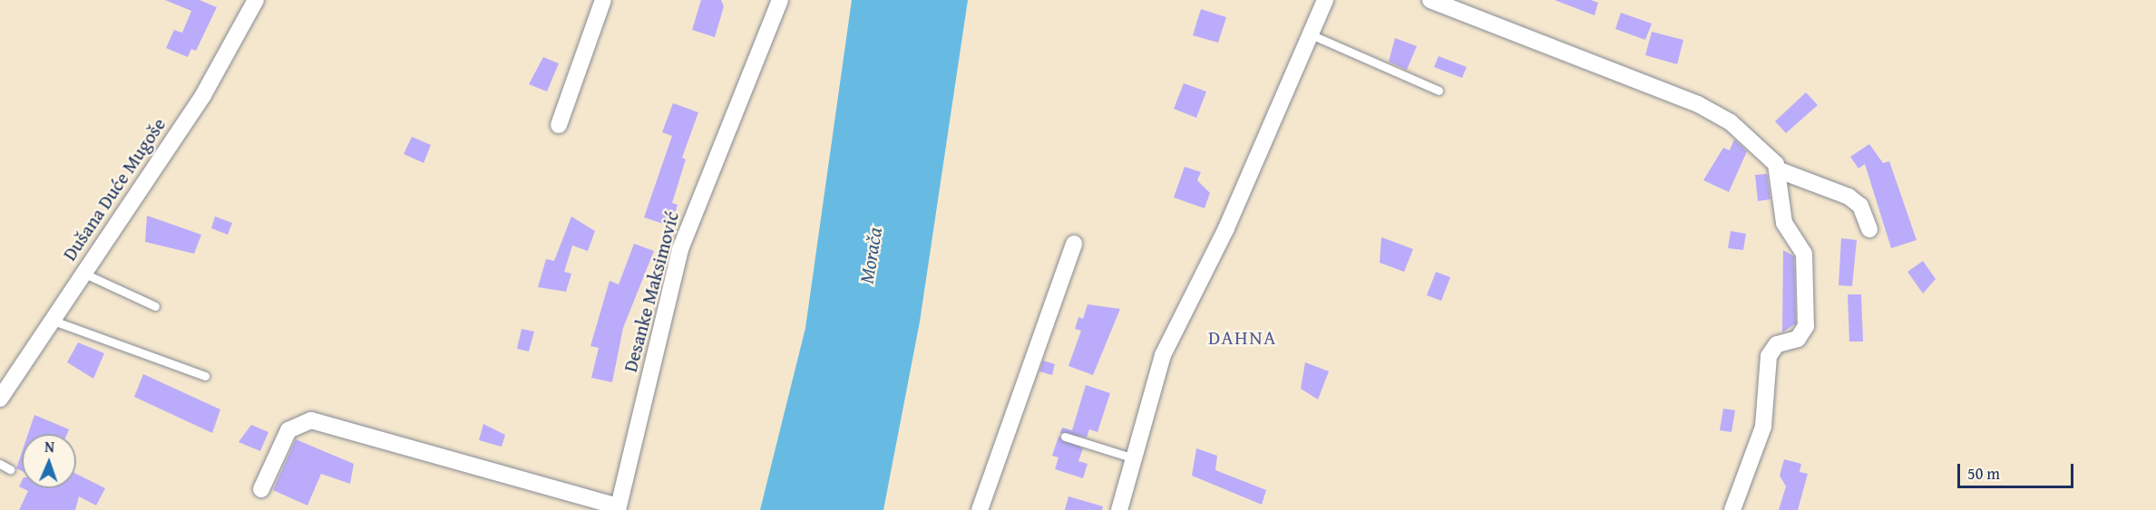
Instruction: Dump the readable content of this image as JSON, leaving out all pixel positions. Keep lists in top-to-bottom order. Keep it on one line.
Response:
{"streets":{"street":["Dušana Duće Mugoše","Desanke Maksimović"]},"districts":["DAHNA"],"water":["Morača"],"scale_bar":"50 m","north":"top"}
